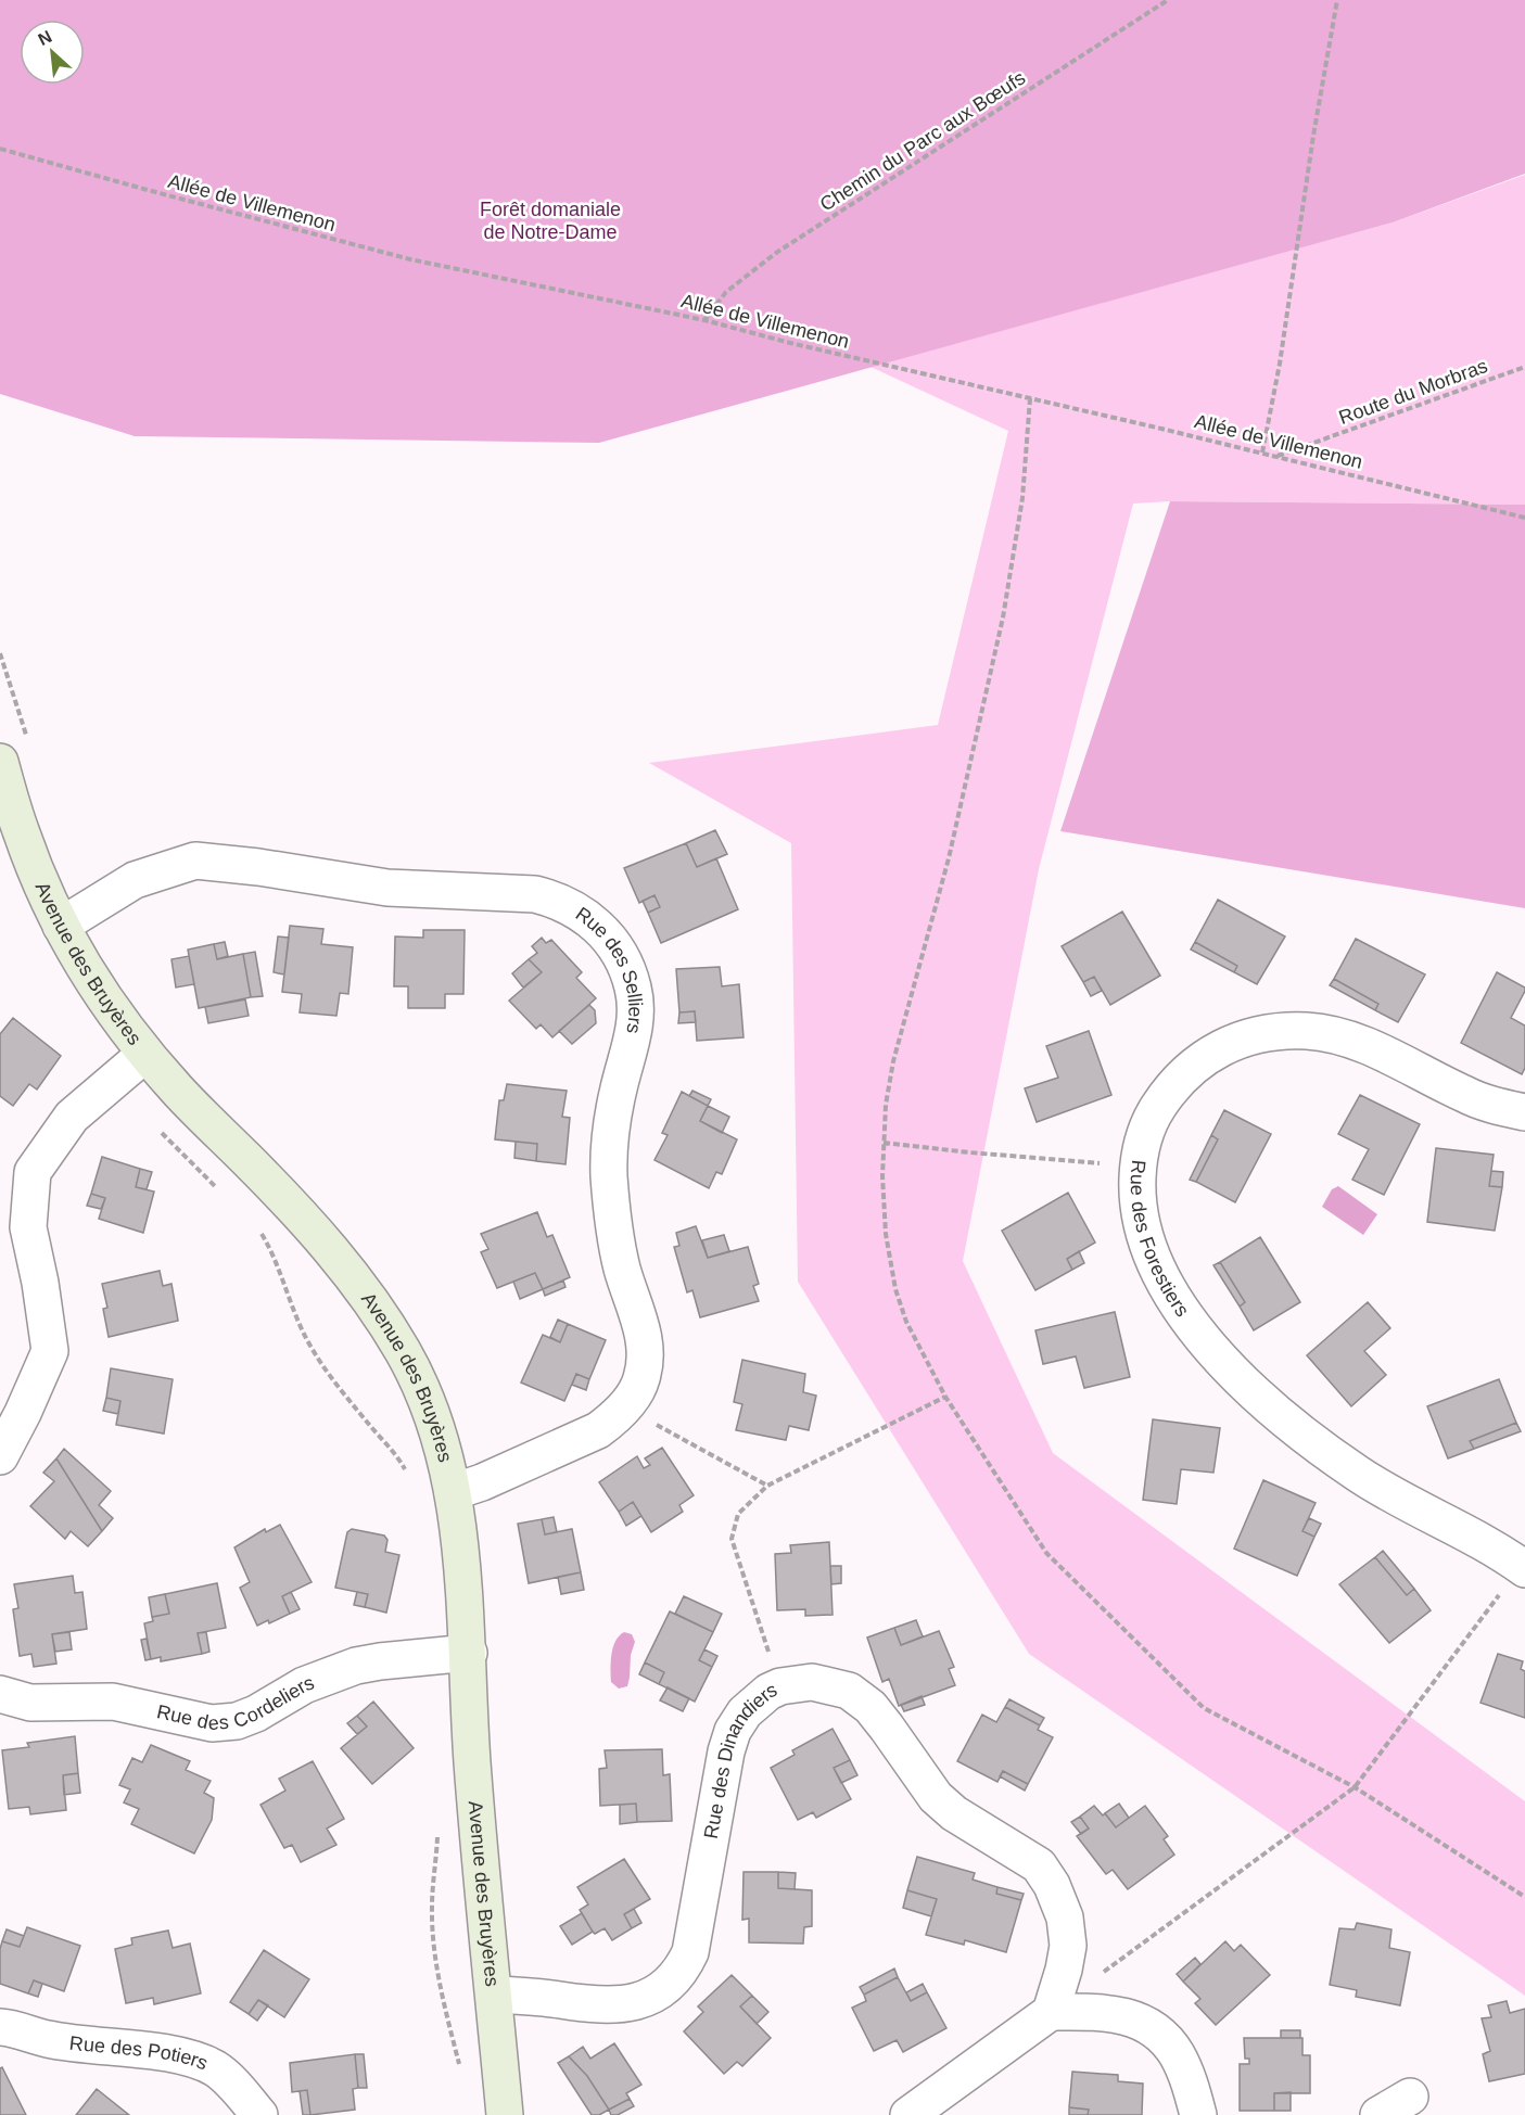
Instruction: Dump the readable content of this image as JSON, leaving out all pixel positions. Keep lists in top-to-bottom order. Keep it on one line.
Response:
{"streets":{"street":["Avenue des Bruyères","Rue des Selliers","Rue des Forestiers","Rue des Cordeliers","Rue des Dinandiers","Rue des Potiers"],"path":["Chemin du Parc aux Bœufs","Allée de Villemenon","Route du Morbras"]},"crossings":[["Chemin du Parc aux Bœufs","Allée de Villemenon"],["Allée de Villemenon","Route du Morbras"],["Avenue des Bruyères","Rue des Selliers"],["Avenue des Bruyères","Rue des Cordeliers"],["Avenue des Bruyères","Rue des Dinandiers"]],"parks":["Forêt domaniale de Notre-Dame"],"north":"top left"}
